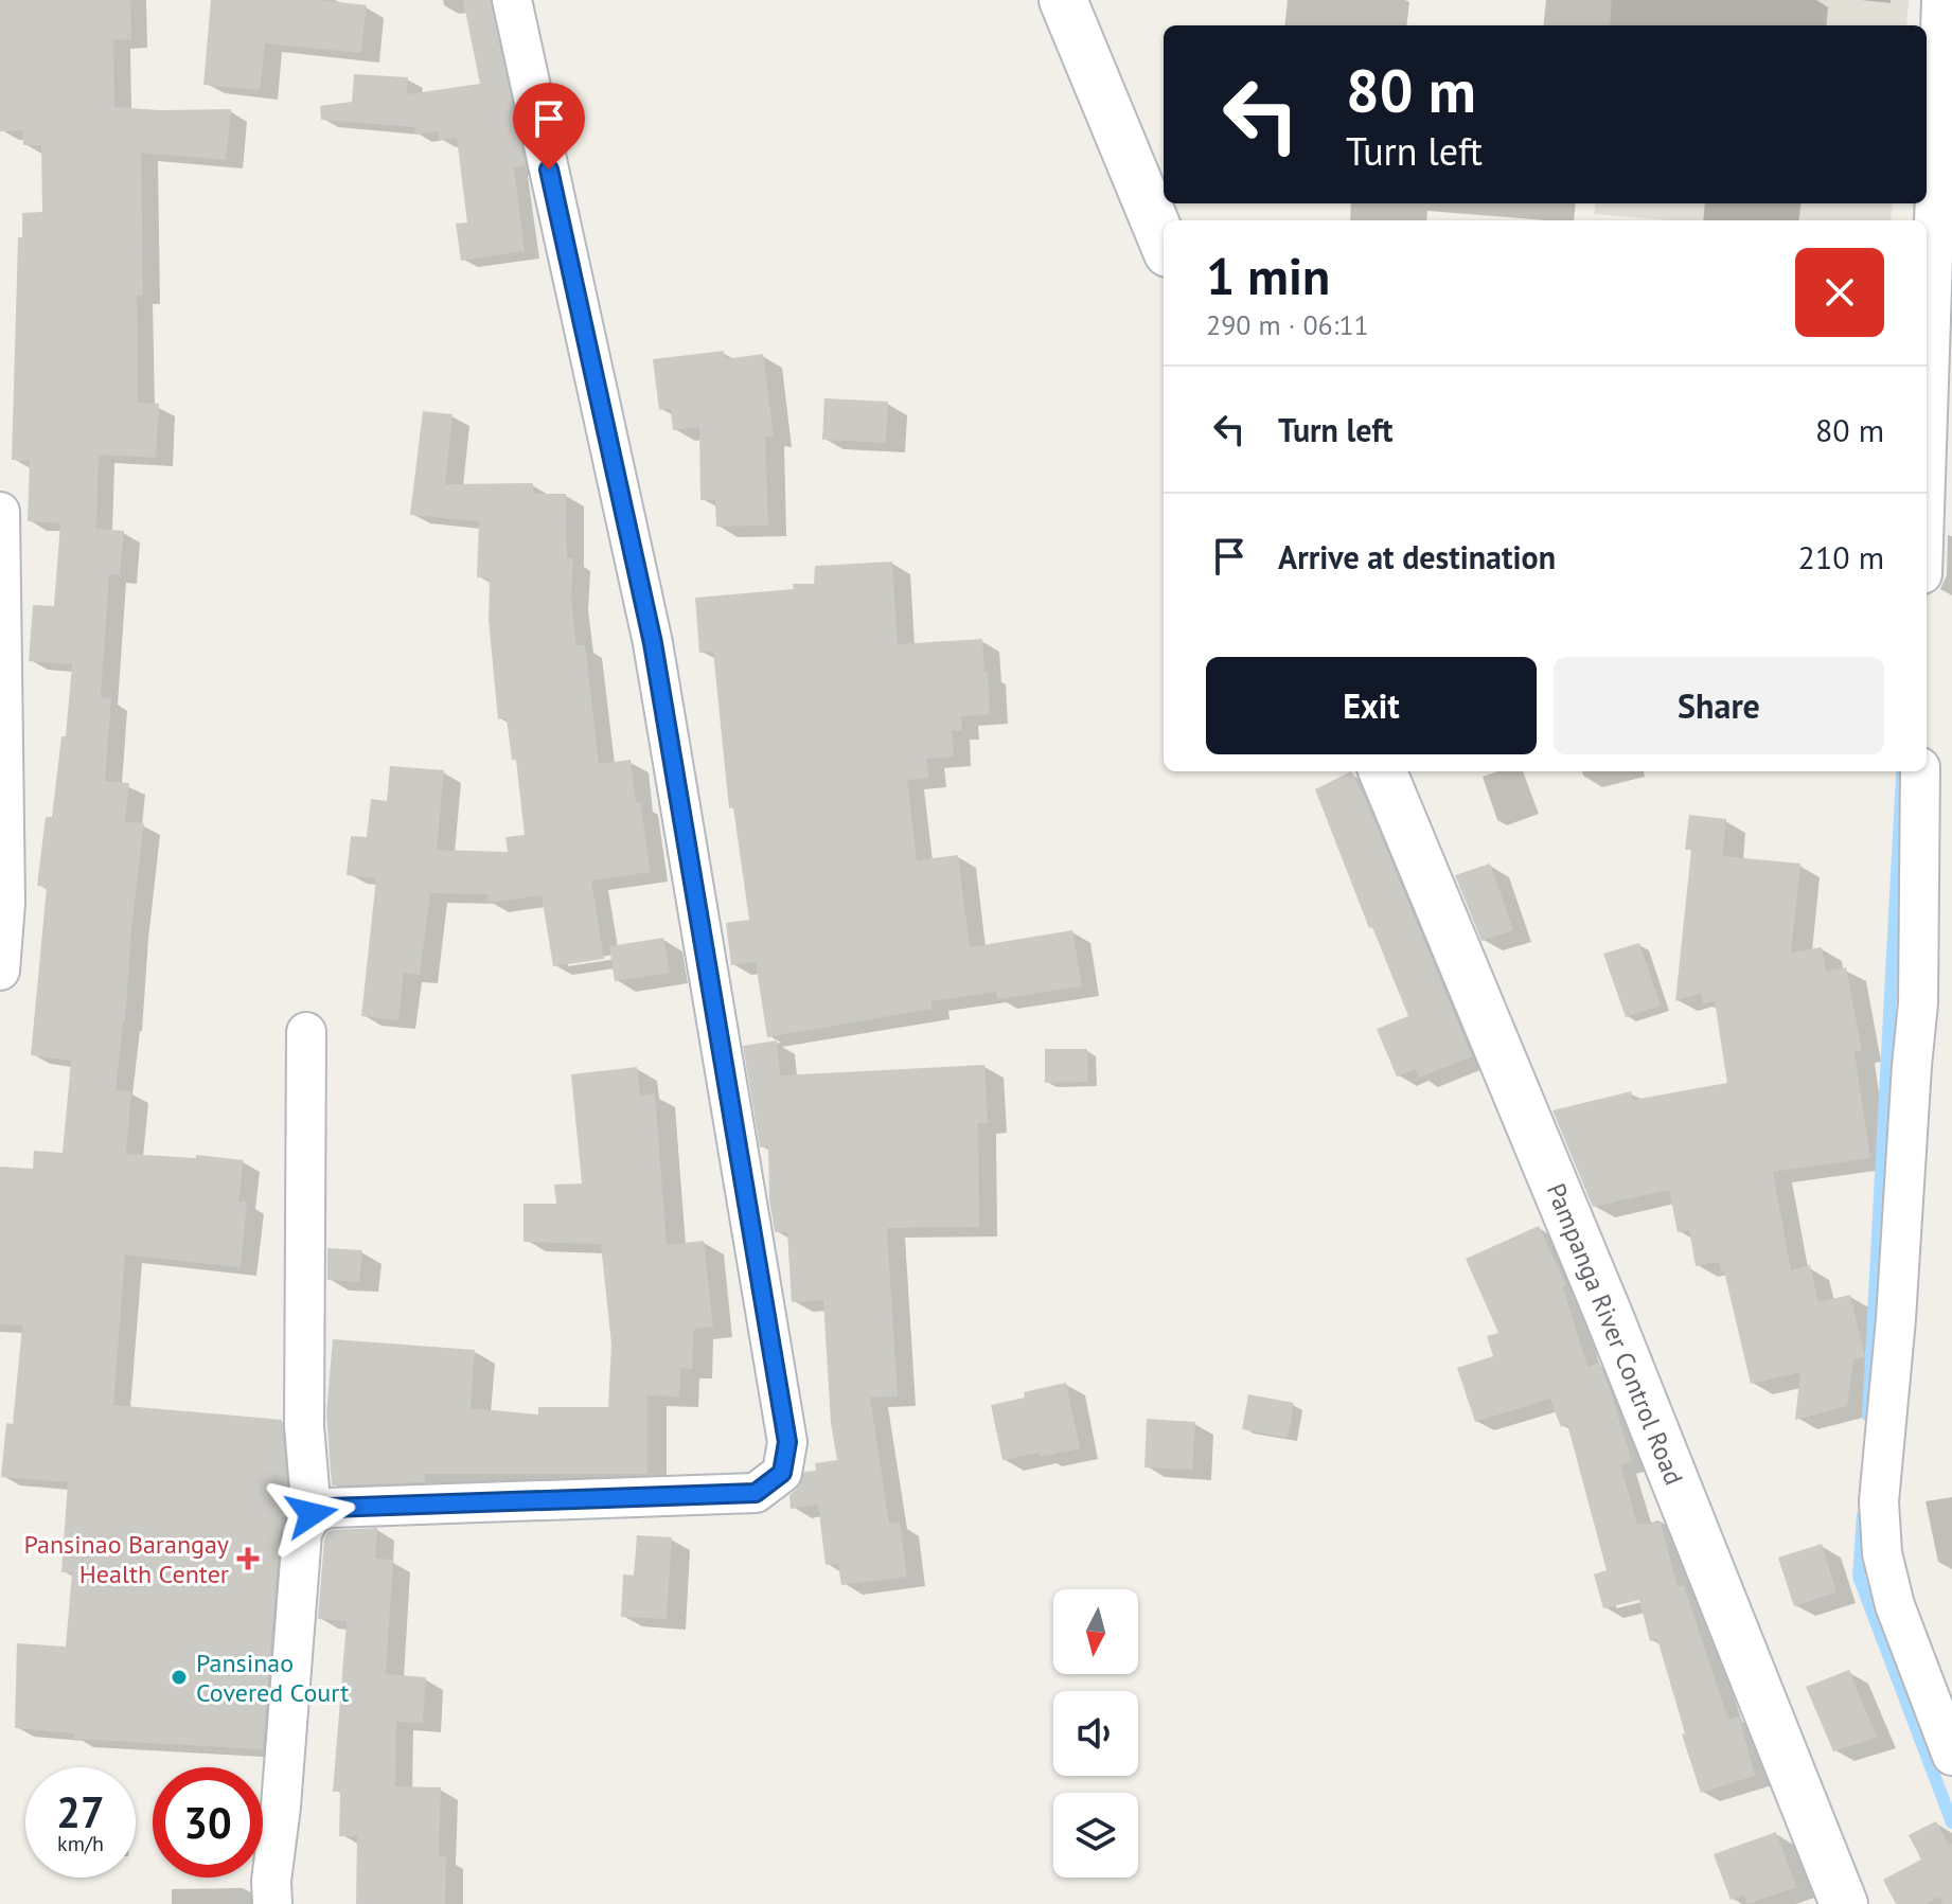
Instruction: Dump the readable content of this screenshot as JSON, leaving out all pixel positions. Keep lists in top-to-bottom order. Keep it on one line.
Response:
{"streets":{"main road":["Pampanga River Control Road"]},"places":{"health":["Pansinao Barangay Health Center"],"other":["Pansinao Covered Court"]},"north":"bottom","page":{"turn":["80 m","Turn left"],"heading":["1 min","290 m · 06:11"],"list":[{"name":"Turn left","value":"80 m"},{"name":"Arrive at destination","value":"210 m"}],"buttons":["Exit","Share"],"speed":"27 km/h","limit":"30"}}
